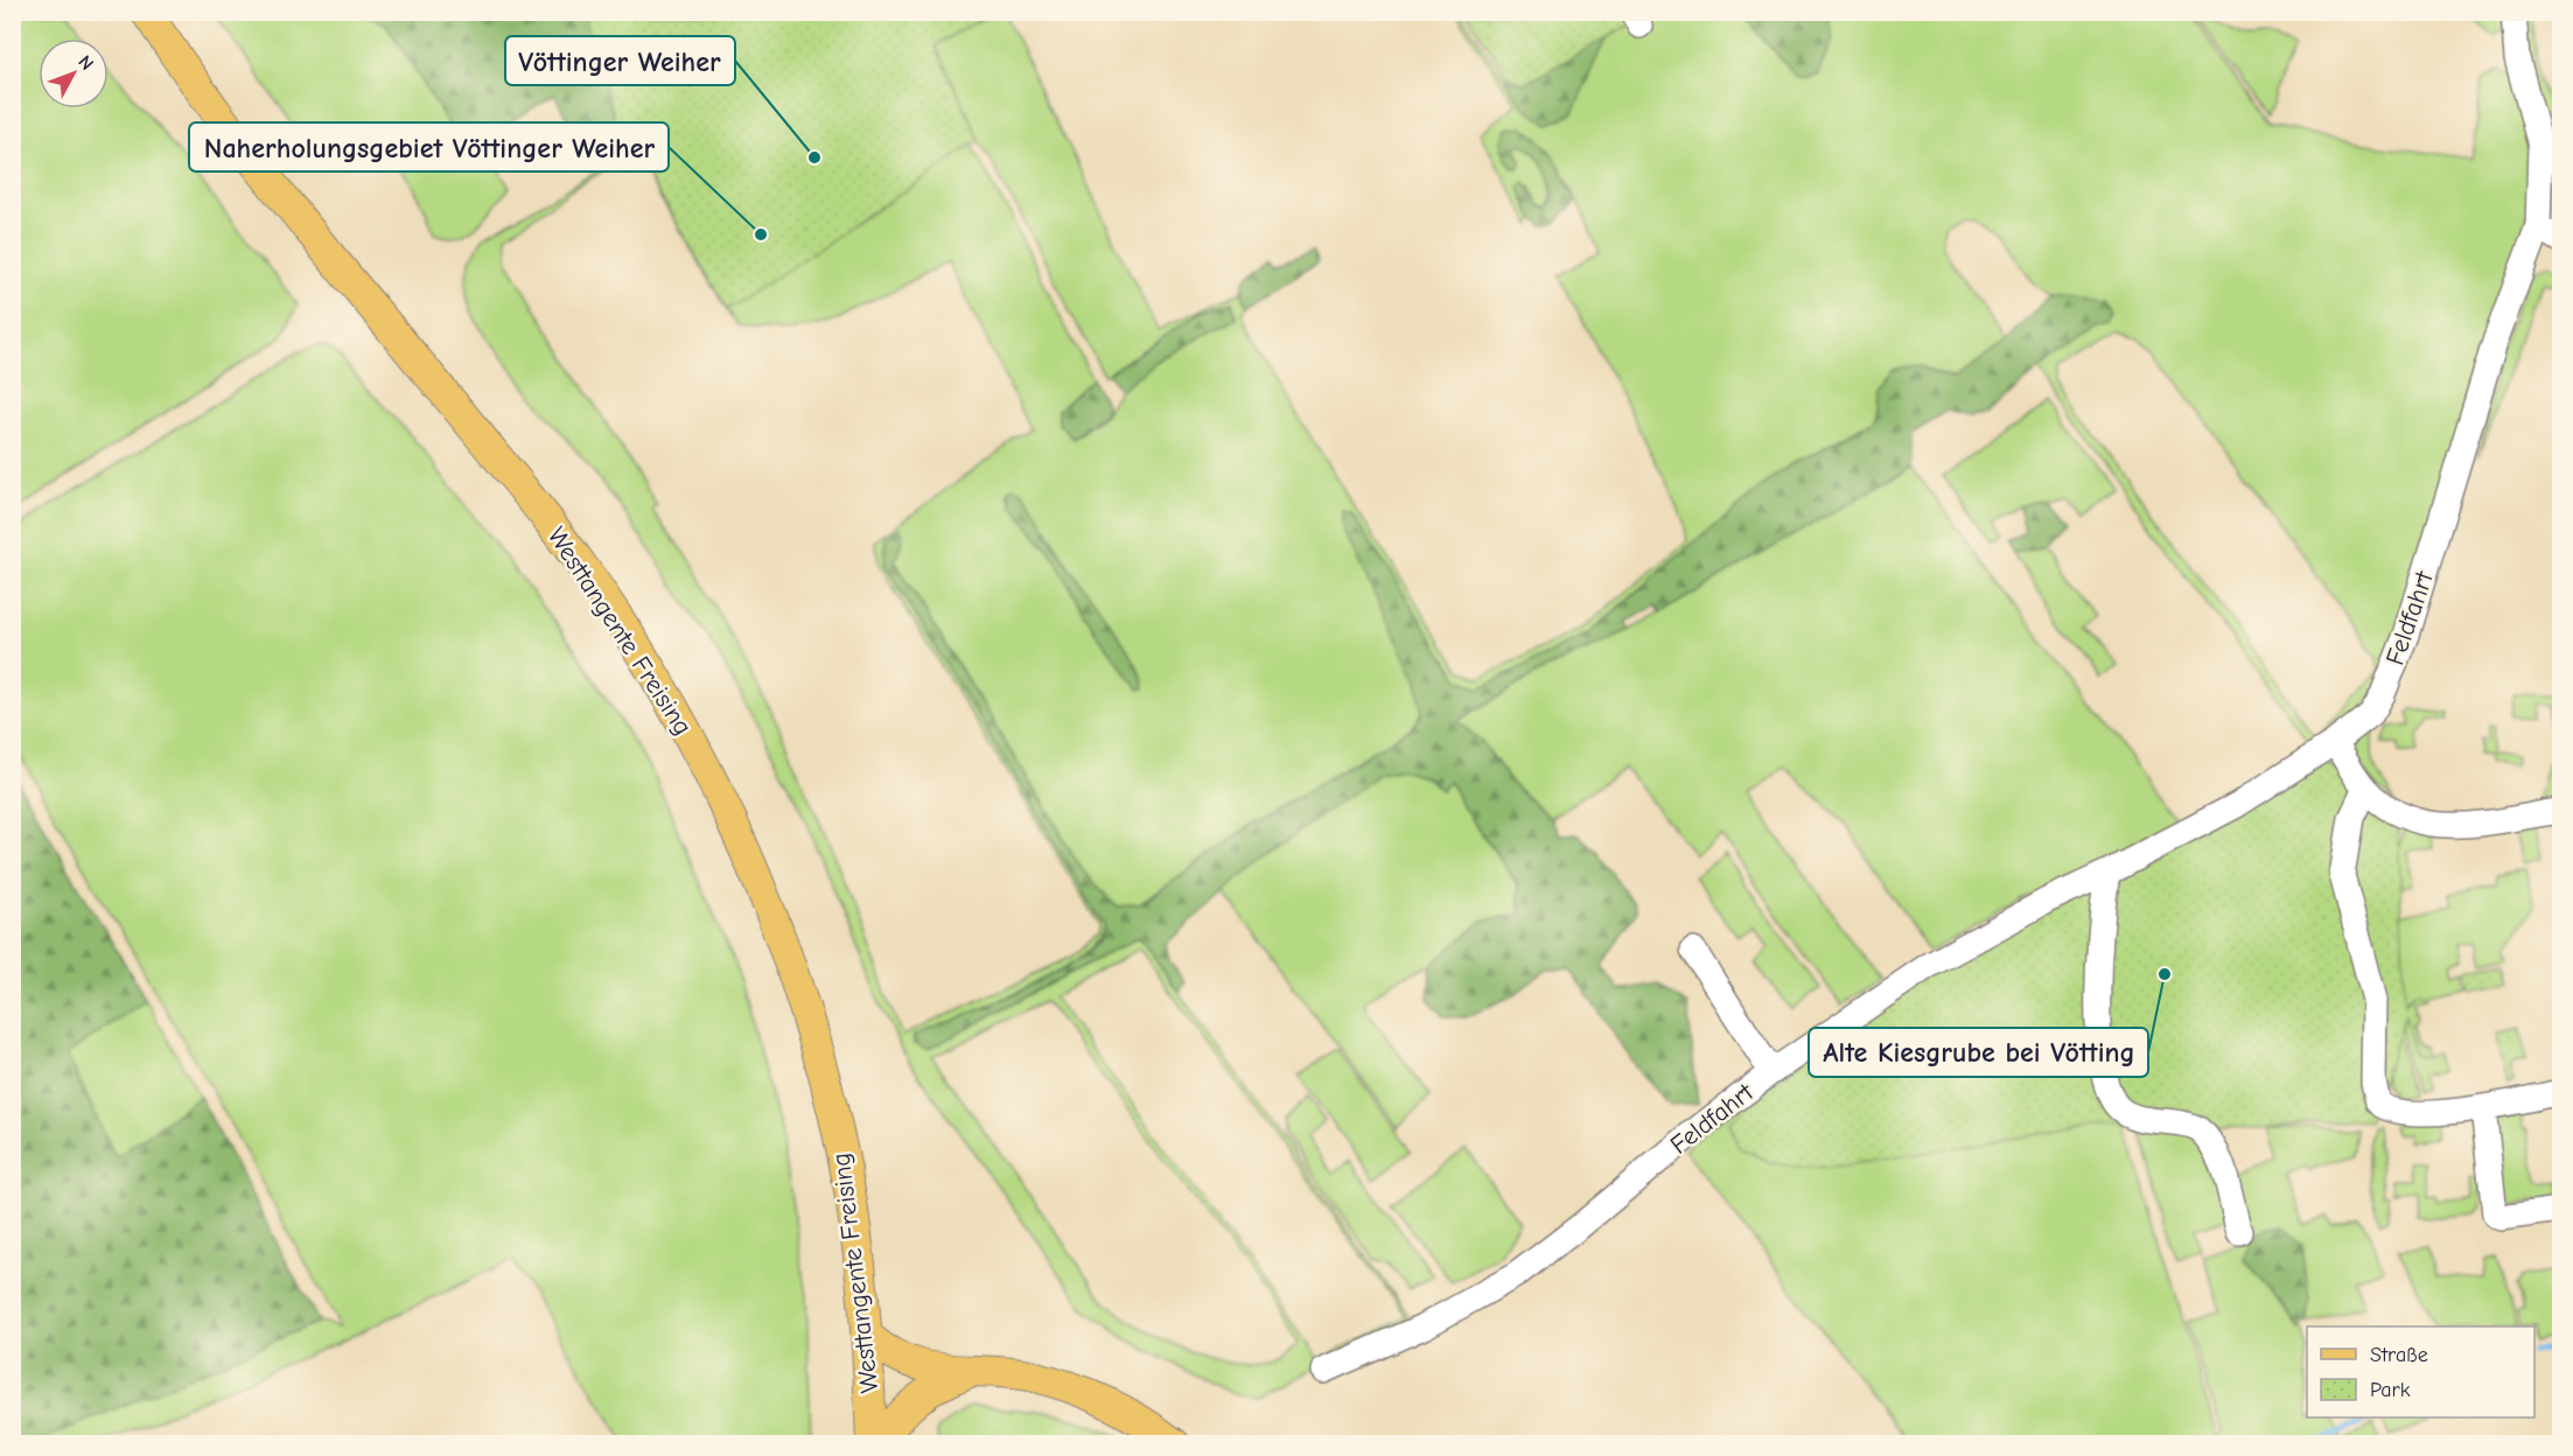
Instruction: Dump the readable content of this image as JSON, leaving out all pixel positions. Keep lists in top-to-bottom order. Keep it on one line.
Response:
{"streets":{"main road":["Westtangente Freising"],"street":["Feldfahrt"]},"places":["Vöttinger Weiher","Naherholungsgebiet Vöttinger Weiher","Alte Kiesgrube bei Vötting"],"legend":["Straße","Park"],"north":"top right"}
